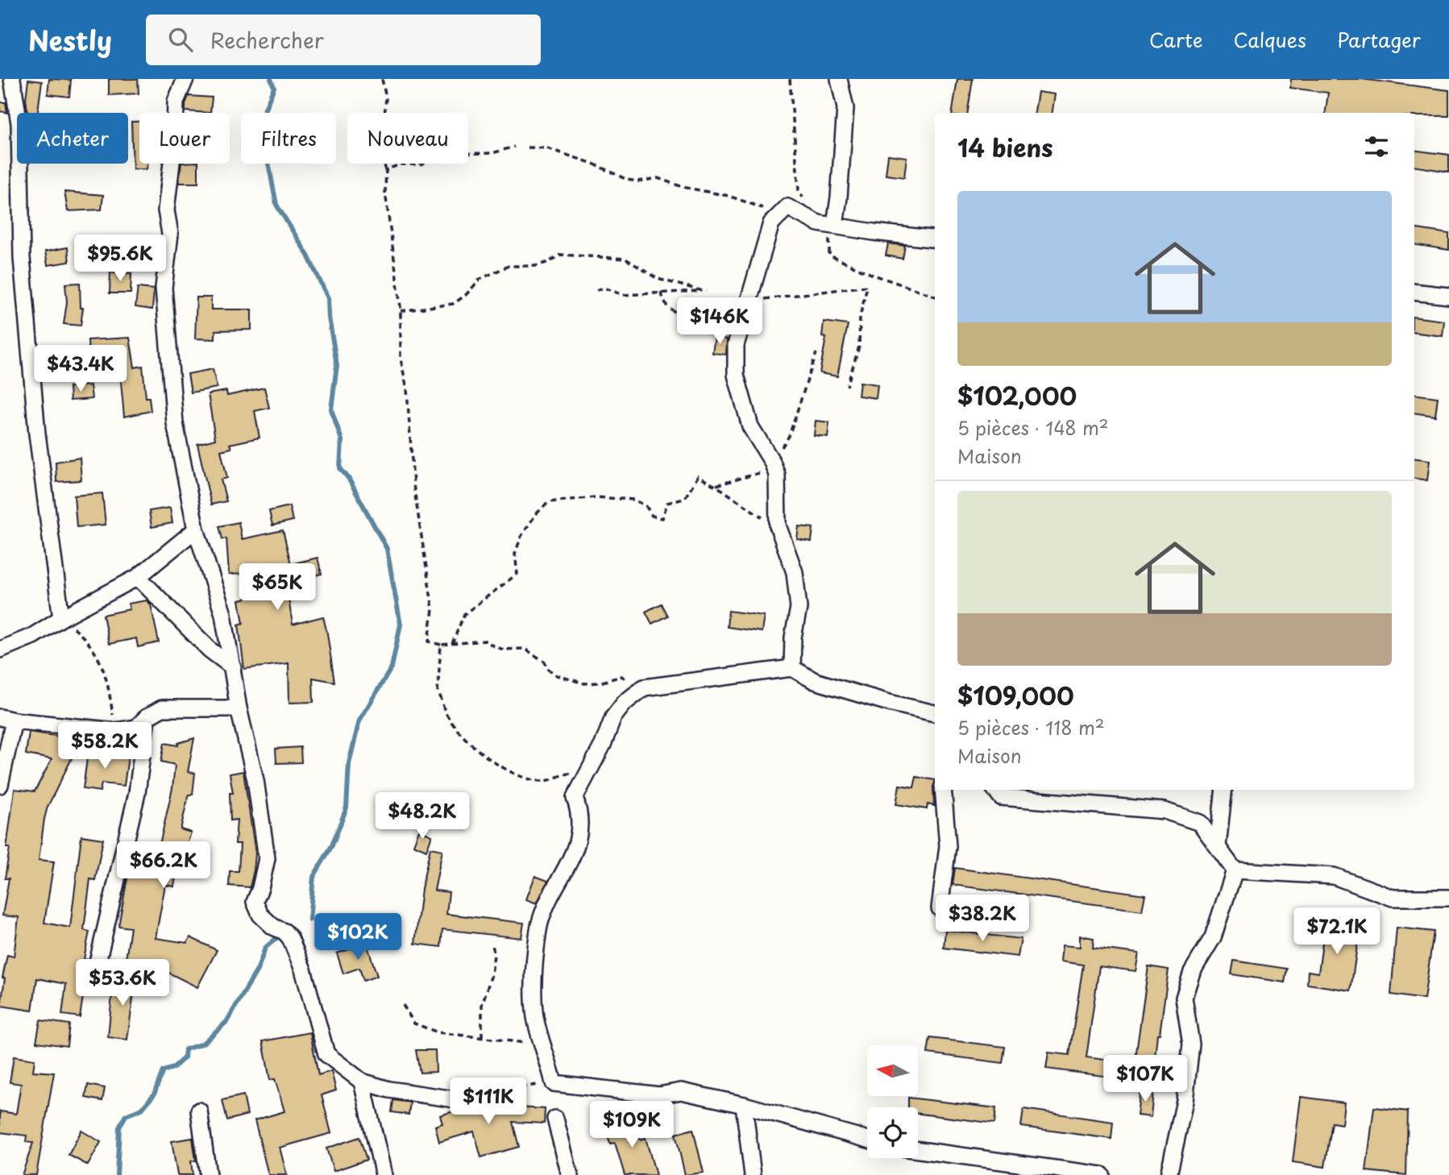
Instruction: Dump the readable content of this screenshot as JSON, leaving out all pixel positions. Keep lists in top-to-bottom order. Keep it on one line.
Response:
{"north":"left","page":{"header":"Nestly","search":"Rechercher","nav":["Carte","Calques","Partager"],"chip":["Acheter","Louer","Filtres","Nouveau"],"heading":"14 biens","list":[{"name":"$102,000","note":"5 pièces · 148 m² · Maison"},{"name":"$109,000","note":"5 pièces · 118 m² · Maison"}],"price":["$95.6K","$146K","$43.4K","$65K","$58.2K","$48.2K","$66.2K","$38.2K","$72.1K","$102K","$53.6K","$107K","$111K","$109K"]}}
